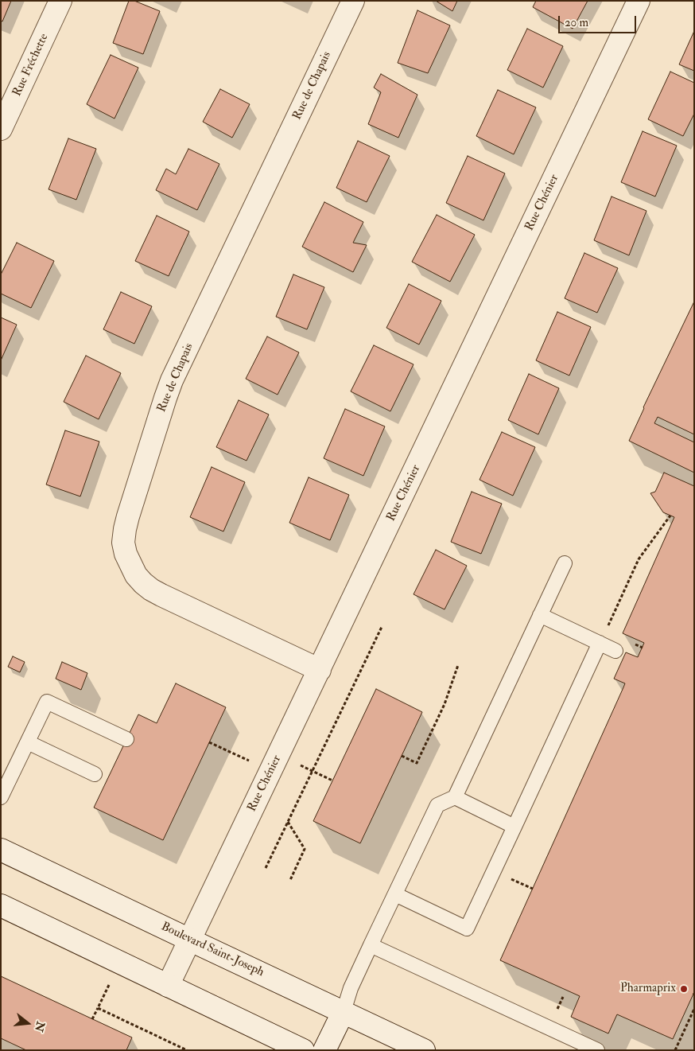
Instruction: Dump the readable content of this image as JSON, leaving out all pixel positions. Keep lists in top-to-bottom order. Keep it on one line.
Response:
{"streets":{"street":["Rue Fréchette","Rue de Chapais","Rue Chénier","Boulevard Saint-Joseph"]},"crossings":[["Rue de Chapais","Rue Chénier"],["Rue Chénier","Boulevard Saint-Joseph"]],"places":["Pharmaprix"],"scale_bar":"20 m","north":"right"}
